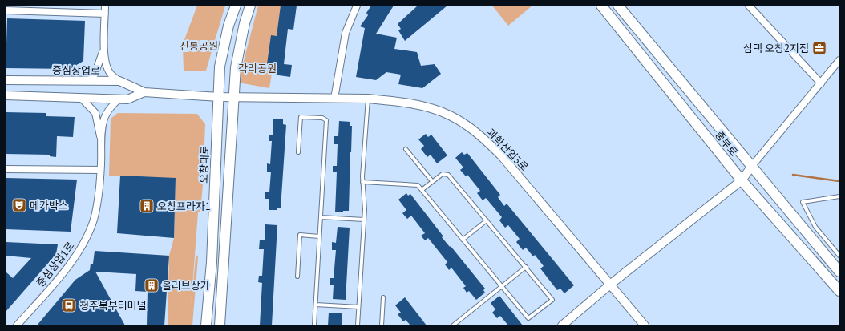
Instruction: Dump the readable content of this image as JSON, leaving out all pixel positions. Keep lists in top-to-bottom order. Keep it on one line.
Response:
{"streets":{"main road":["중부로","오창대로"],"street":["중심상업로","과학산업3로","중심상업1로"]},"crossings":[["중심상업로","과학산업3로"],["중심상업로","오창대로"],["과학산업3로","오창대로"]],"parks":["진통공원","각리공원"],"places":{"office":["심텍 오창2지점"],"theatre":["메가박스"],"building":["오창프라자1","올리브상가"],"bus stop":["청주북부터미널"]}}
